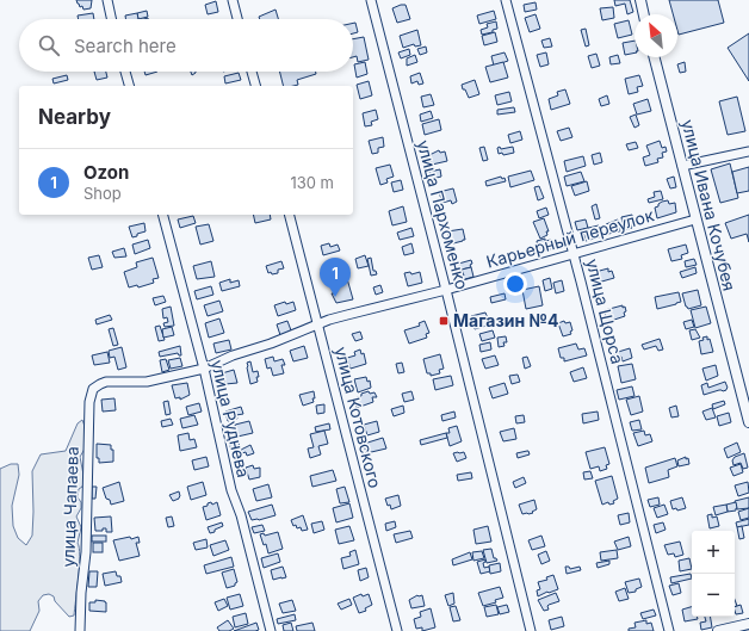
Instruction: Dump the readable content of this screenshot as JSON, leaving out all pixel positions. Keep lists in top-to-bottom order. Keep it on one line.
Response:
{"streets":{"street":["улица Ивана Кочубея","улица Пархоменко","Карьерный переулок","улица Щорса","улица Котовского","улица Руднева","улица Чапаева"]},"crossings":[["улица Ивана Кочубея","Карьерный переулок"],["улица Пархоменко","Карьерный переулок"],["Карьерный переулок","улица Щорса"],["Карьерный переулок","улица Котовского"],["Карьерный переулок","улица Руднева"],["Карьерный переулок","улица Чапаева"]],"places":{"transit":["Магазин №4"]},"north":"top left","page":{"search":"Search here","heading":"Nearby","list":[{"mark":"1","name":"Ozon","note":"Shop","value":"130 m"}],"pins":"1","map_buttons":["+","−"]}}
